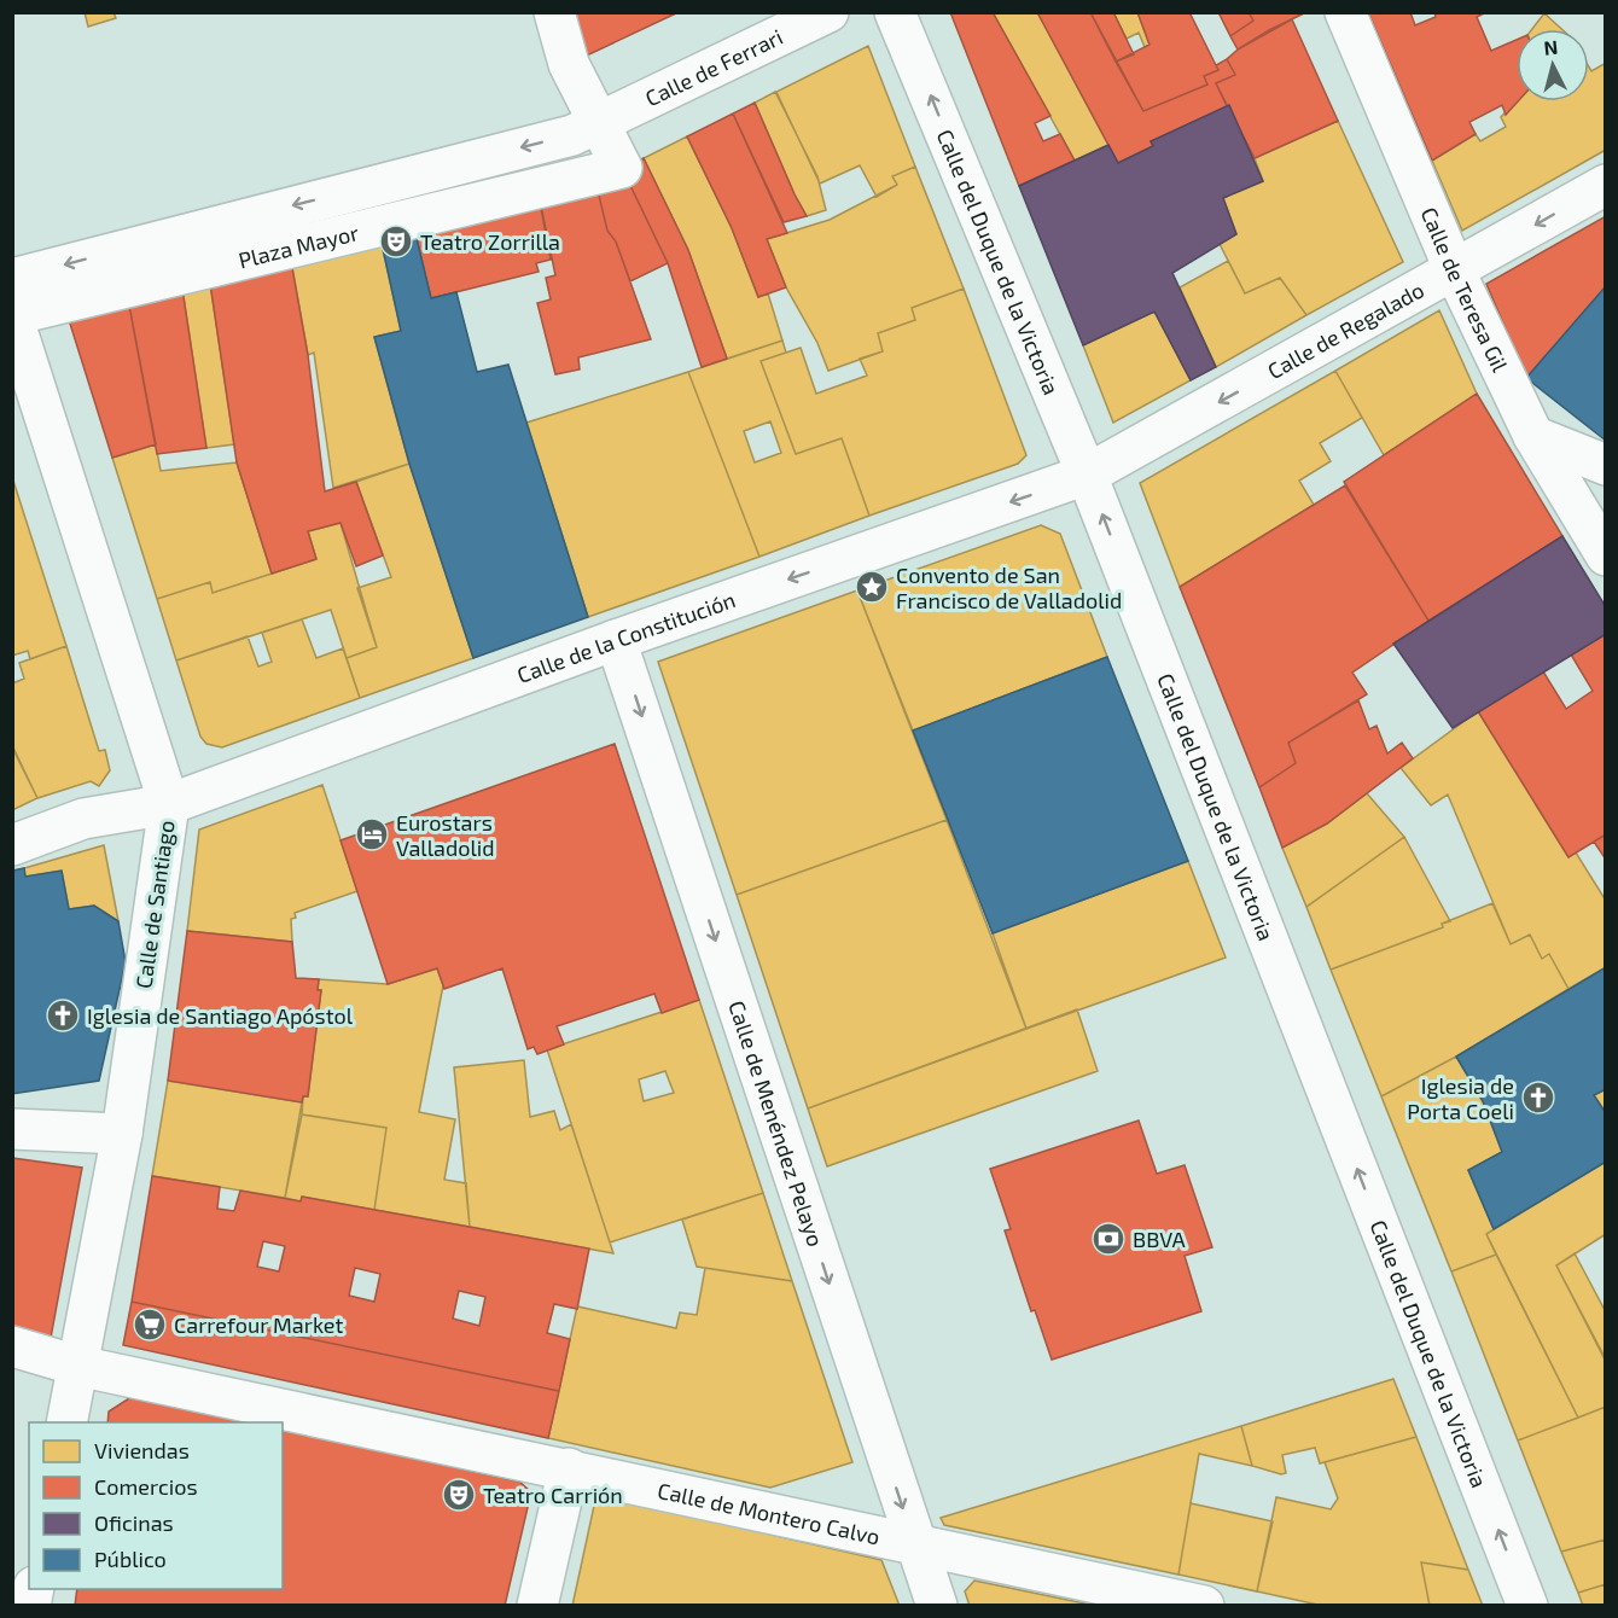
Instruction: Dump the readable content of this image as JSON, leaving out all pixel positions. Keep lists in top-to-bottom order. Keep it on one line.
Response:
{"streets":{"street":["Calle de Ferrari","Plaza Mayor","Calle del Duque de la Victoria","Calle de Teresa Gil","Calle de Regalado","Calle de la Constitución","Calle de Santiago","Calle de Menéndez Pelayo","Calle de Montero Calvo"]},"crossings":[["Calle de Ferrari","Plaza Mayor"],["Plaza Mayor","Calle de Santiago"],["Calle del Duque de la Victoria","Calle de Regalado"],["Calle del Duque de la Victoria","Calle de la Constitución"],["Calle de Teresa Gil","Calle de Regalado"],["Calle de Regalado","Calle de la Constitución"],["Calle de la Constitución","Calle de Santiago"],["Calle de la Constitución","Calle de Menéndez Pelayo"],["Calle de Santiago","Calle de Montero Calvo"],["Calle de Menéndez Pelayo","Calle de Montero Calvo"]],"one_way":["Calle del Duque de la Victoria","Calle de Regalado","Calle de la Constitución","Calle de Menéndez Pelayo"],"places":{"theatre":["Teatro Zorrilla","Teatro Carrión"],"place":["Convento de San Francisco de Valladolid"],"hotel":["Eurostars Valladolid"],"church":["Iglesia de Santiago Apóstol","Iglesia de Porta Coeli"],"bank":["BBVA"],"supermarket":["Carrefour Market"]},"legend":["Viviendas","Comercios","Oficinas","Público"],"north":"top"}
